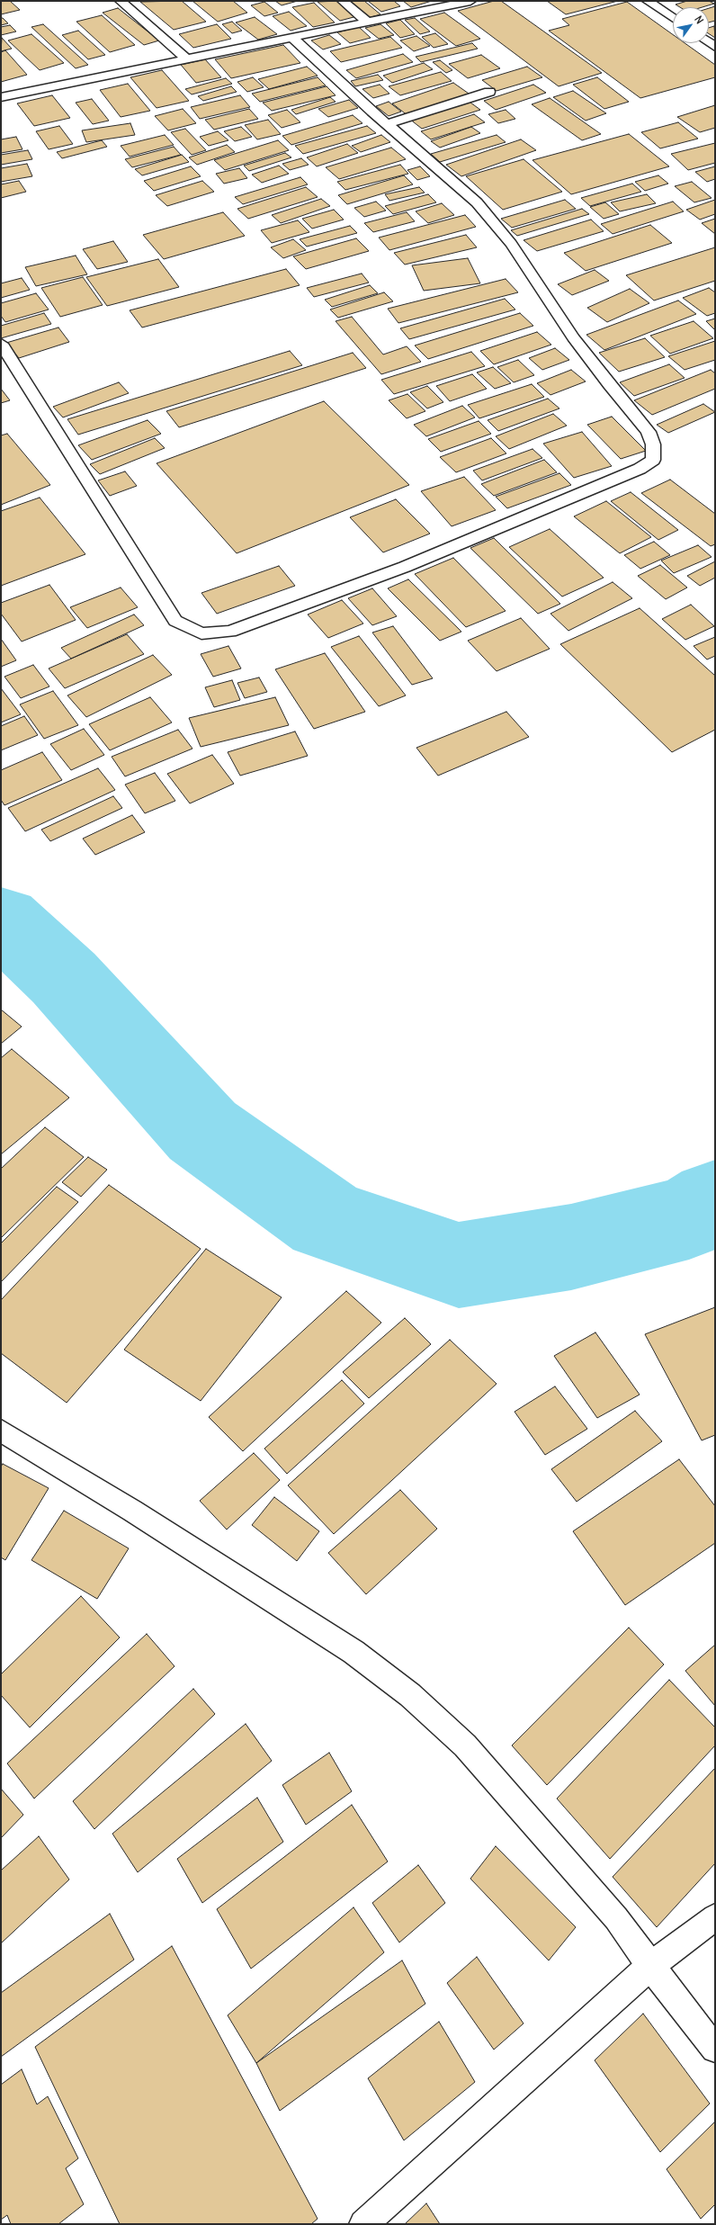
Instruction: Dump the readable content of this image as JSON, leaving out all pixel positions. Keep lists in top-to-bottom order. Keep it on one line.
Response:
{"north":"top right"}
